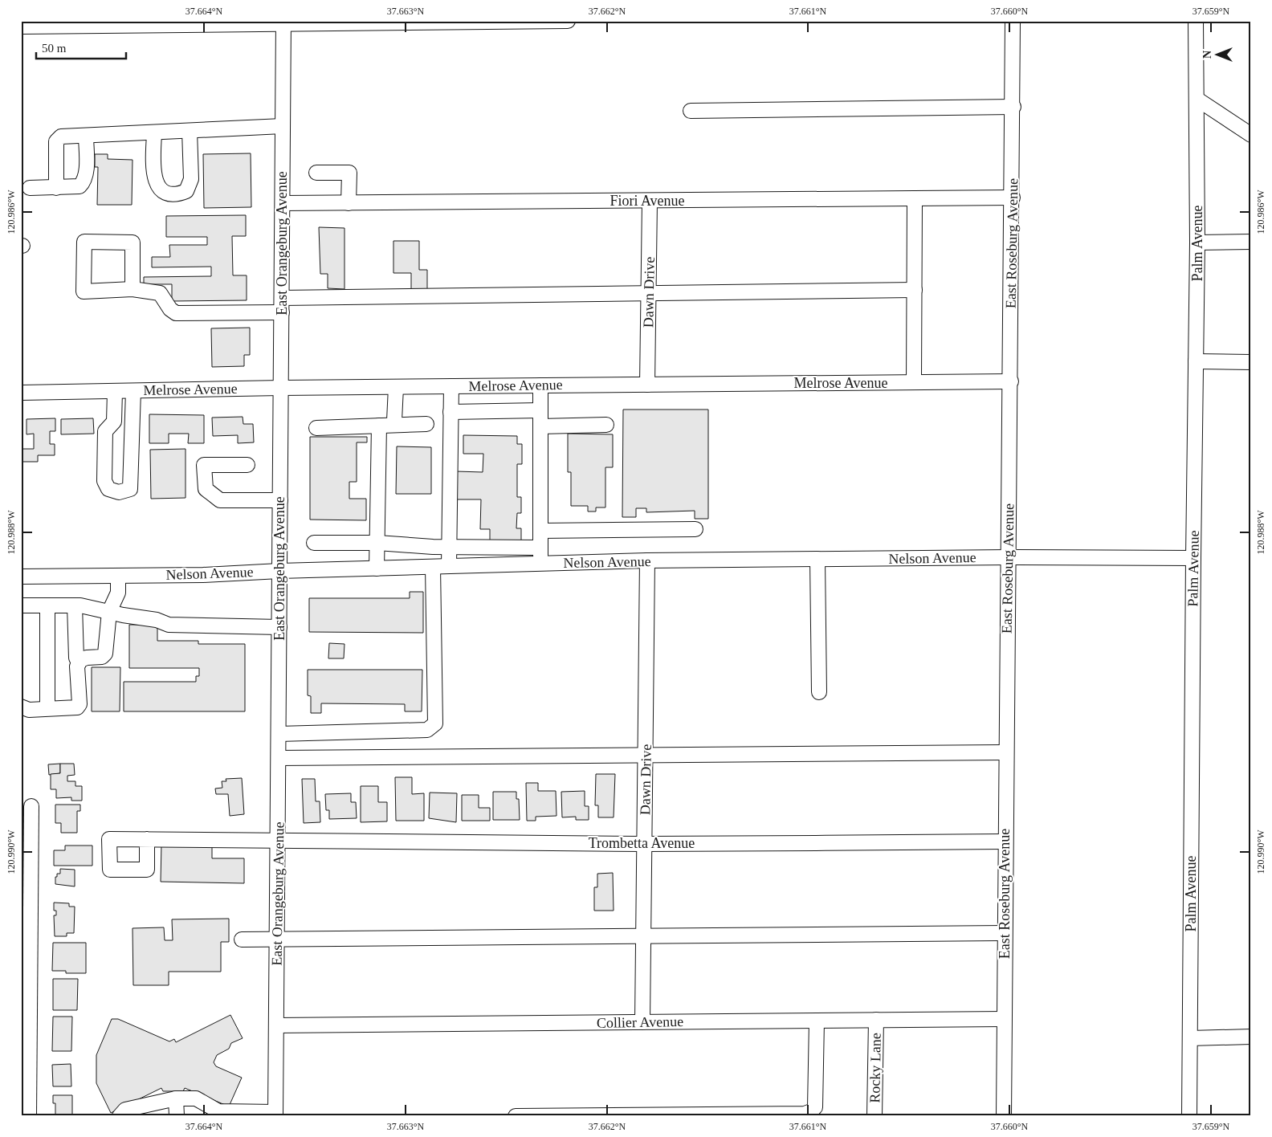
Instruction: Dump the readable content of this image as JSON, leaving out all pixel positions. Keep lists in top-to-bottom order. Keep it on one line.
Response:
{"streets":{"street":["Fiori Avenue","East Orangeburg Avenue","East Roseburg Avenue","Palm Avenue","Dawn Drive","Melrose Avenue","Nelson Avenue","Trombetta Avenue","Collier Avenue","Rocky Lane"]},"crossings":[["Fiori Avenue","East Orangeburg Avenue"],["Fiori Avenue","East Roseburg Avenue"],["Fiori Avenue","Dawn Drive"],["East Orangeburg Avenue","Melrose Avenue"],["East Orangeburg Avenue","Nelson Avenue"],["East Orangeburg Avenue","Trombetta Avenue"],["East Orangeburg Avenue","Collier Avenue"],["East Roseburg Avenue","Melrose Avenue"],["East Roseburg Avenue","Nelson Avenue"],["East Roseburg Avenue","Trombetta Avenue"],["East Roseburg Avenue","Collier Avenue"],["Palm Avenue","Nelson Avenue"],["Dawn Drive","Melrose Avenue"],["Dawn Drive","Nelson Avenue"],["Dawn Drive","Trombetta Avenue"],["Dawn Drive","Collier Avenue"],["Collier Avenue","Rocky Lane"]],"scale_bar":"50 m","north":"left","coordinates":["37.664°N","37.663°N","37.662°N","37.661°N","37.660°N","37.659°N","120.986°W","120.988°W","120.990°W"]}
